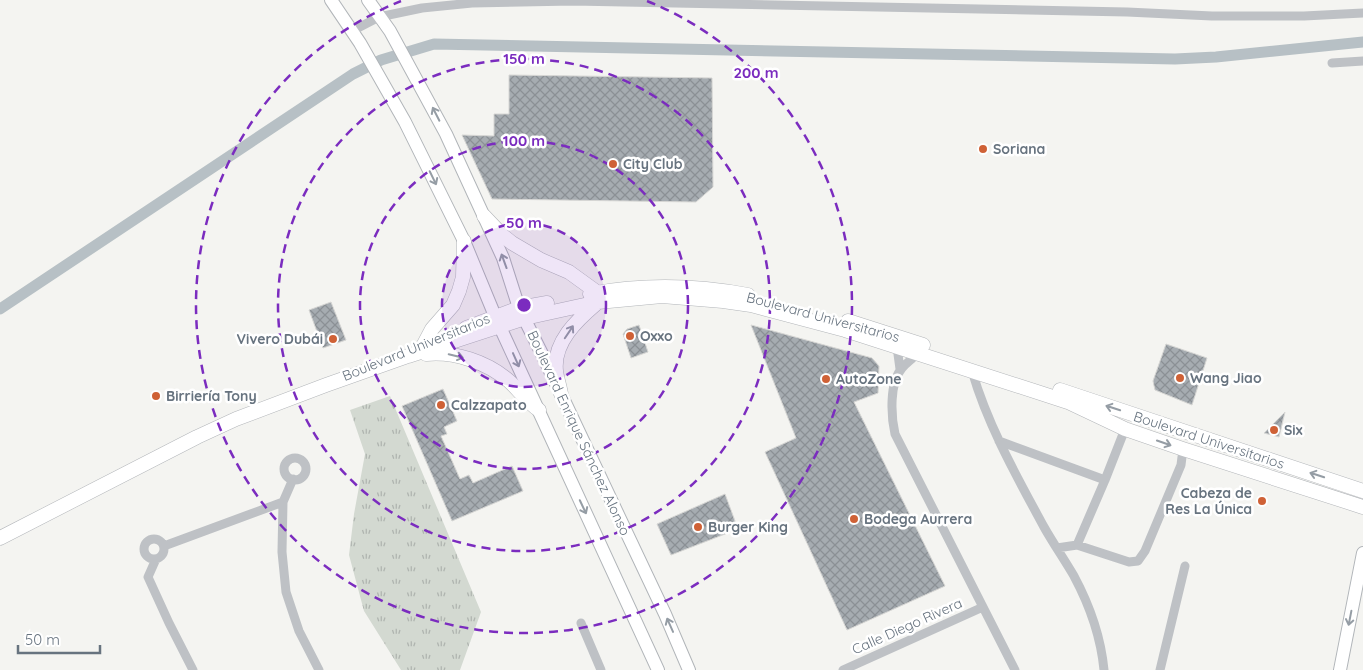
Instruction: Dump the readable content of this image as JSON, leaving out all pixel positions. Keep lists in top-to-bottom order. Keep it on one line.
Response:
{"streets":{"main road":["Boulevard Universitarios","Boulevard Enrique Sánchez Alonso"],"street":["Calle Diego Rivera"]},"crossings":[["Boulevard Universitarios","Boulevard Enrique Sánchez Alonso"]],"places":["Soriana","City Club","Oxxo","Vivero Dubái","Wang Jiao","AutoZone","Birriería Tony","Calzzapato","Six","Cabeza de Res La Única","Bodega Aurrera","Burger King"],"scale_bar":"50 m","rings":["150 m","200 m","100 m","50 m"]}
